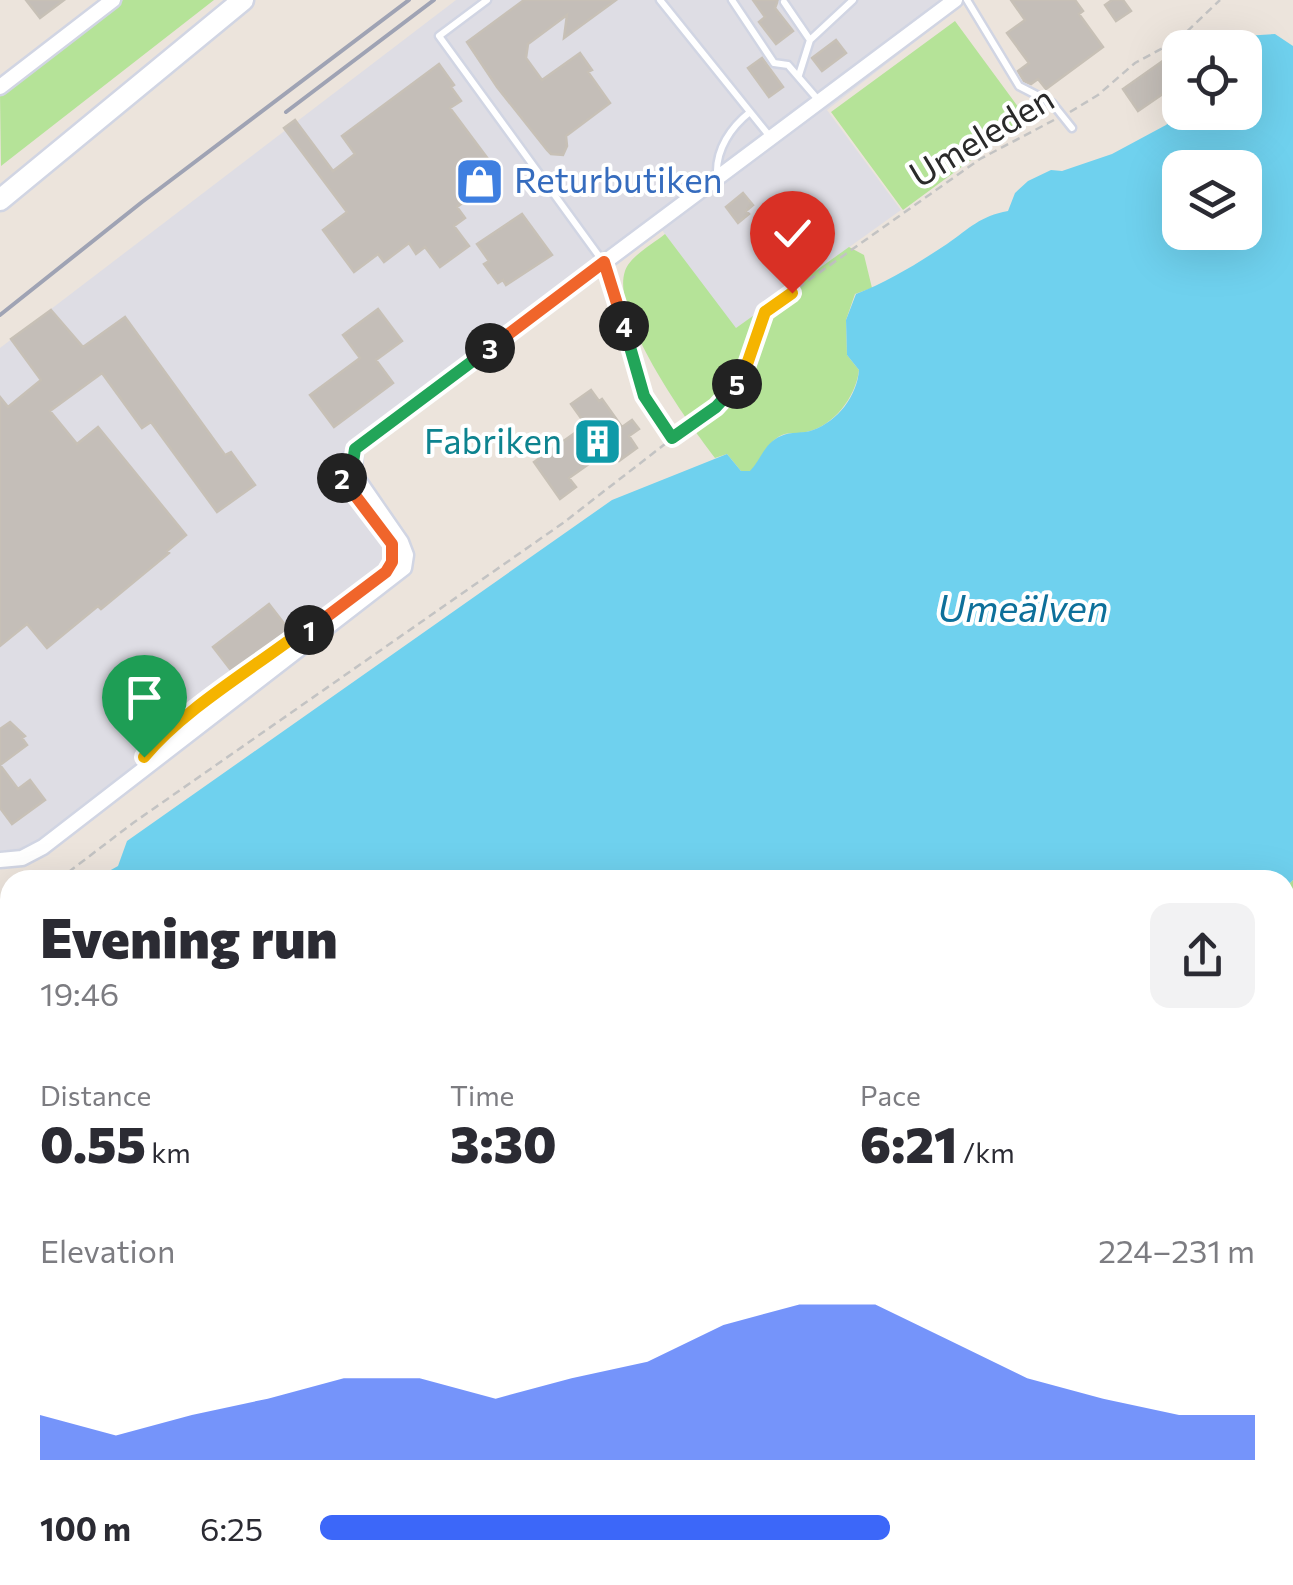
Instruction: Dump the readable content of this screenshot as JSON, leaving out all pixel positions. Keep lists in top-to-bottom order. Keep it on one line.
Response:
{"streets":{"path":["Umeleden"]},"water":["Umeälven"],"places":{"shop":["Returbutiken"],"building":["Fabriken"]},"page":{"pins":["4","3","5","2","1"],"heading":["Evening run","19:46"],"stats":[["Distance","0.55 km"],["Time","3:30"],["Pace","6:21 /km"]],"chart":["Elevation","224–231 m"],"list":[{"name":"100 m","note":"6:25"}]}}
